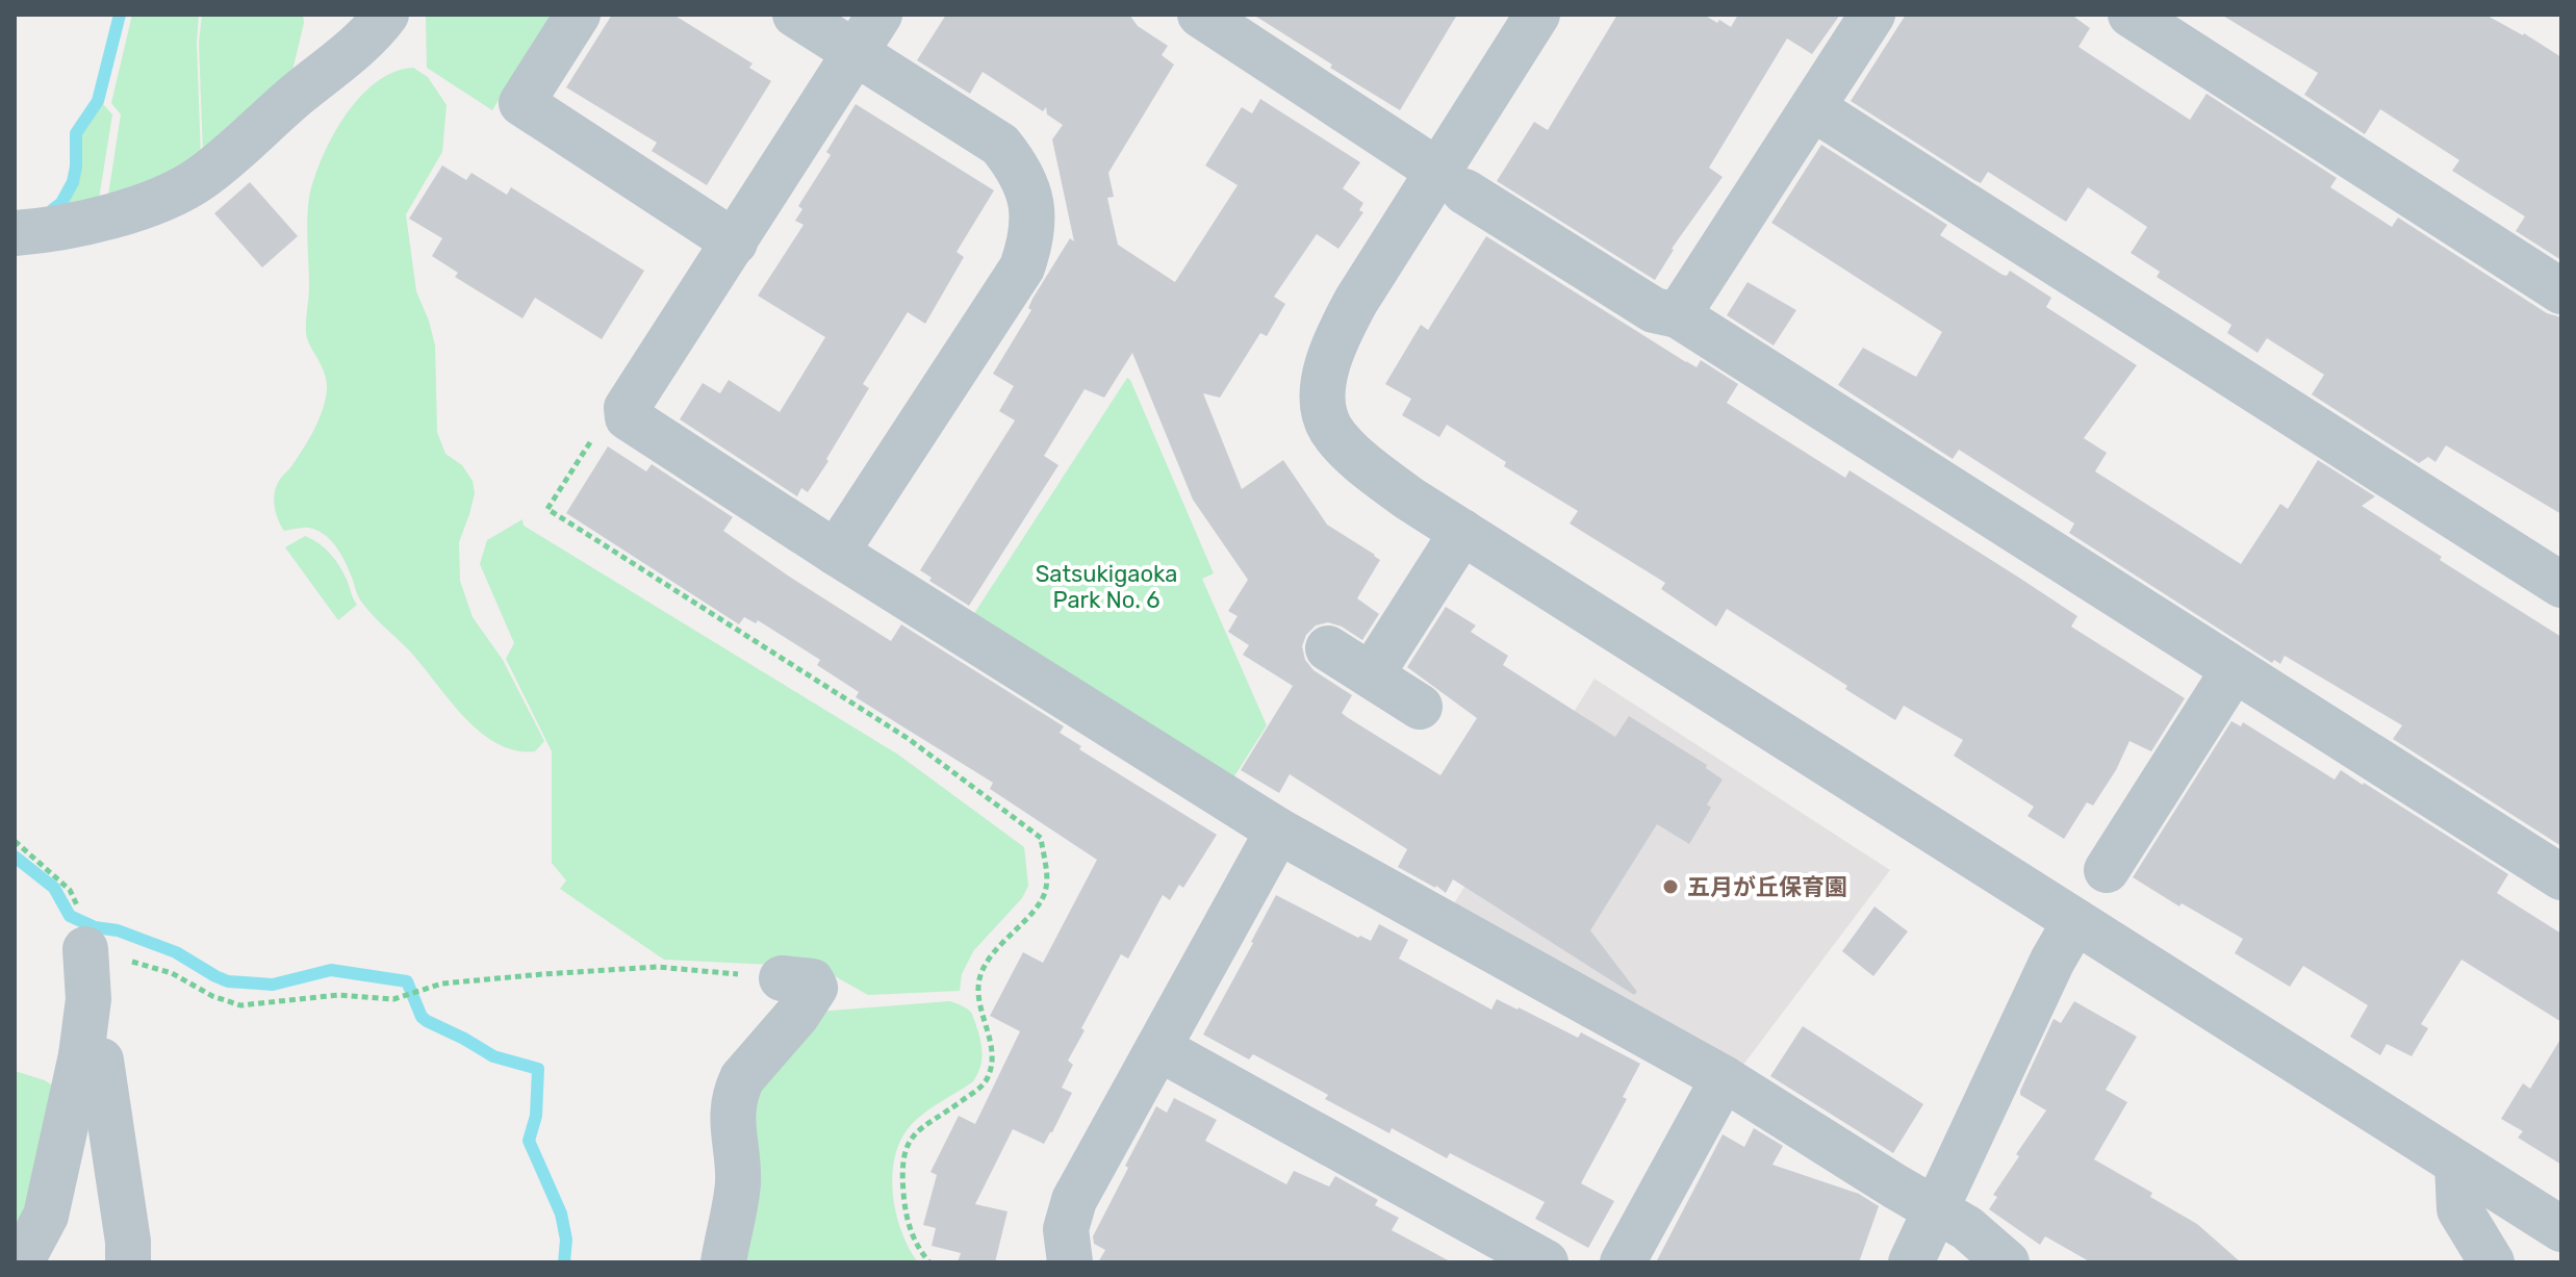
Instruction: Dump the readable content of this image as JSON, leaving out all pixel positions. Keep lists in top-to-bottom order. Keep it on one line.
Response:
{"parks":["Satsukigaoka Park No. 6"],"places":["五月が丘保育園"]}
